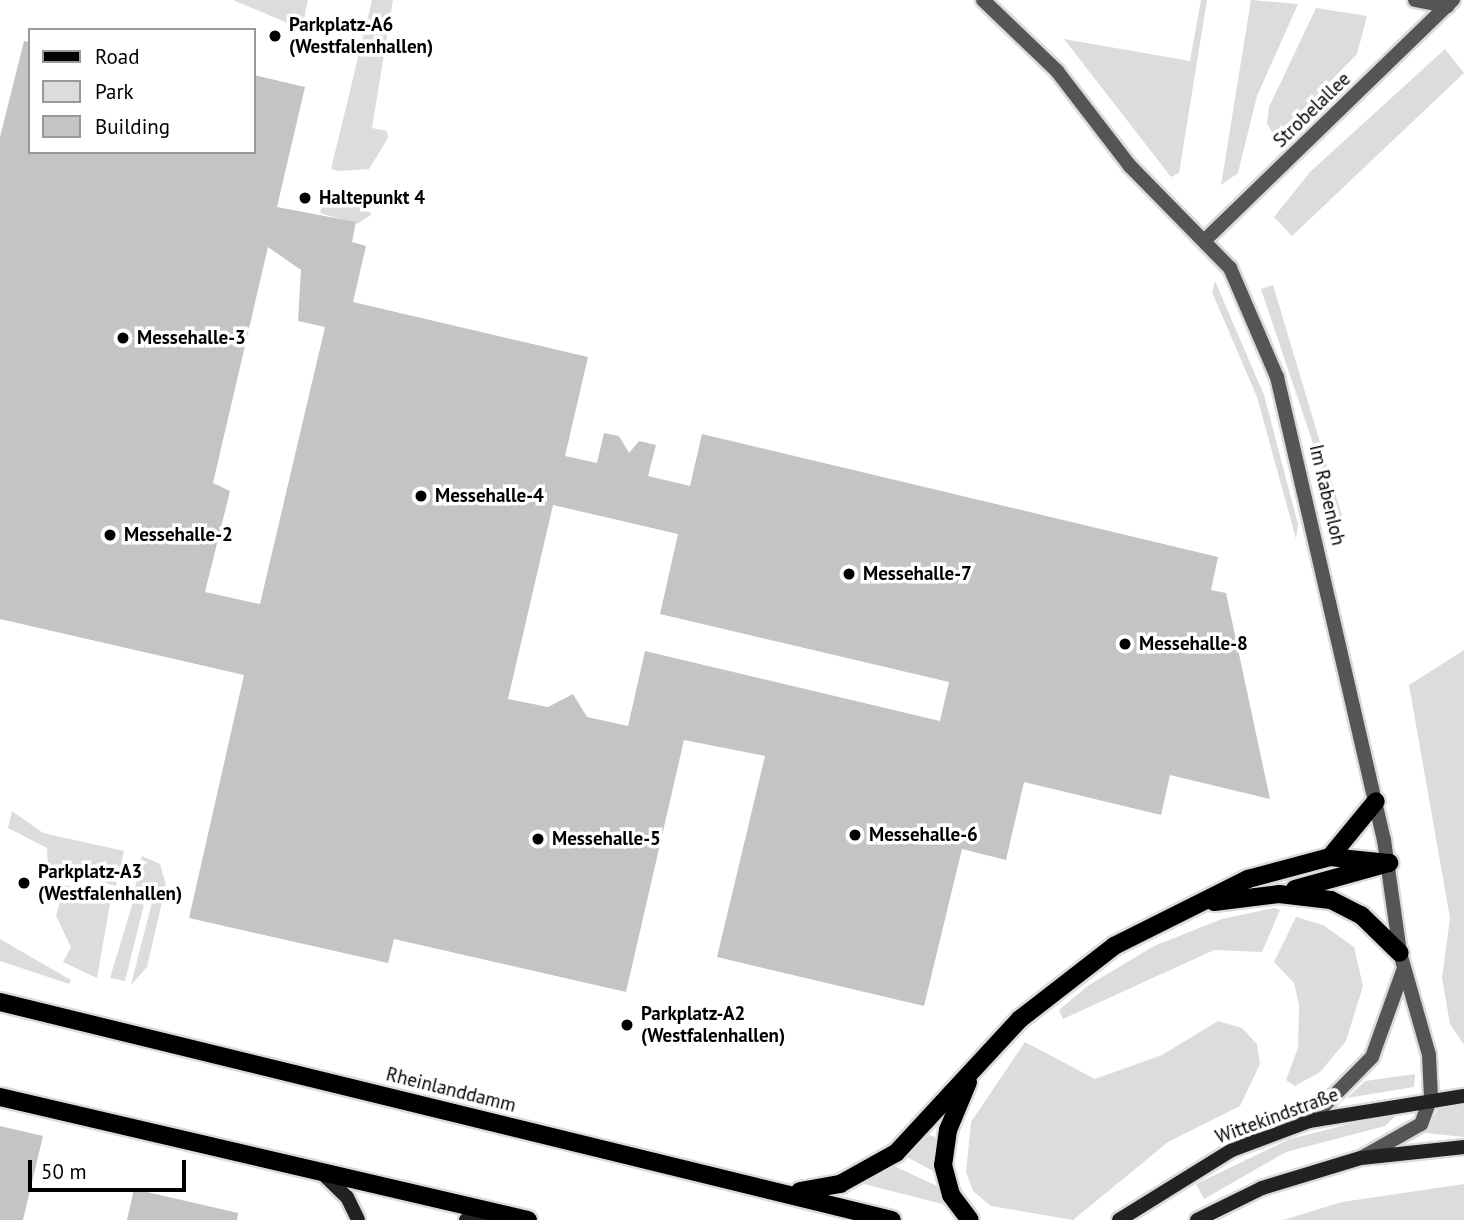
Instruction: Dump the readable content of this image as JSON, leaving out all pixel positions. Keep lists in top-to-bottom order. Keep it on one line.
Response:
{"streets":{"main road":["Rheinlanddamm","Wittekindstraße"],"street":["Strobelallee","Im Rabenloh"]},"crossings":[["Strobelallee","Im Rabenloh"],["Im Rabenloh","Wittekindstraße"]],"places":["Parkplatz-A6 (Westfalenhallen)","Haltepunkt 4","Messehalle-3","Messehalle-4","Messehalle-2","Messehalle-7","Messehalle-8","Messehalle-6","Messehalle-5","Parkplatz-A3 (Westfalenhallen)","Parkplatz-A2 (Westfalenhallen)"],"legend":["Road","Park","Building"],"scale_bar":"50 m"}
